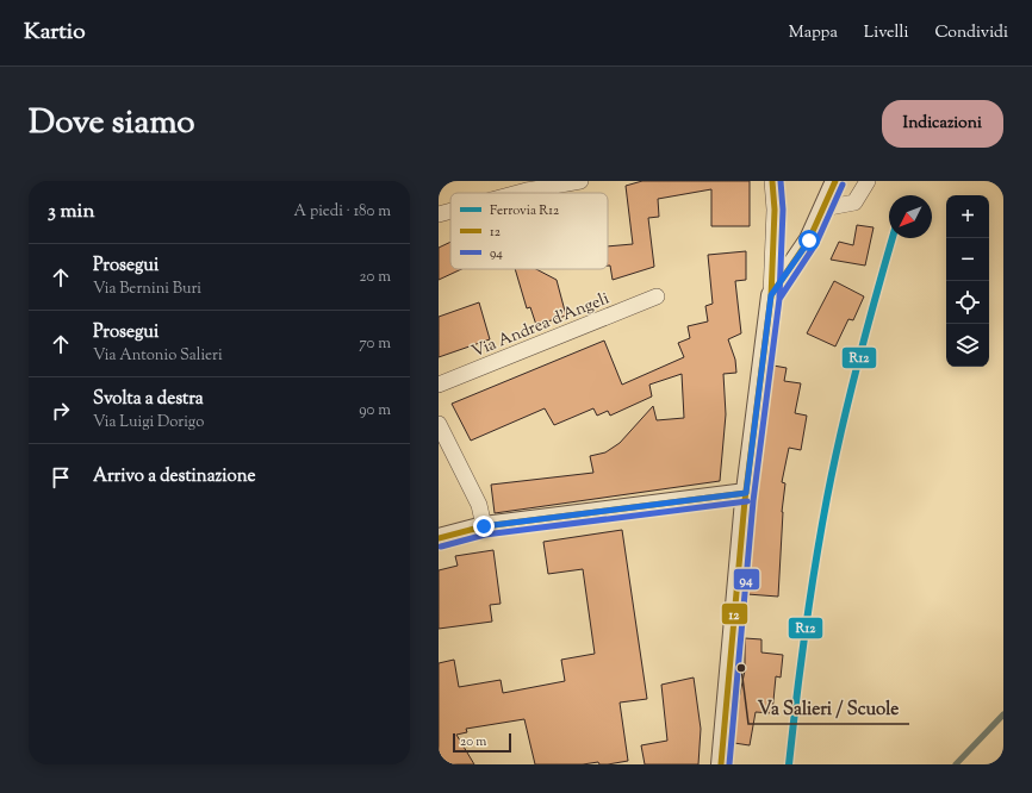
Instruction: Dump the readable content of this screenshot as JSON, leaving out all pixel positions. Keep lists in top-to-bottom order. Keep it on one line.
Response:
{"streets":{"street":["Via Andrea d'Angeli"]},"places":["Va Salieri / Scuole"],"lines":["transit line 12","transit line 94","rail line R12"],"legend":["Ferrovia R12","12","94"],"scale_bar":"20 m","north":"bottom left","page":{"header":"Kartio","nav":["Mappa","Livelli","Condividi"],"title":"Dove siamo","buttons":"Indicazioni","heading":["3 min","A piedi · 180 m"],"map_buttons":["+","−"],"list":[["Prosegui","Via Bernini Buri","20 m"],["Prosegui","Via Antonio Salieri","70 m"],["Svolta a destra","Via Luigi Dorigo","90 m"],"Arrivo a destinazione"],"scale":"20 m"}}
